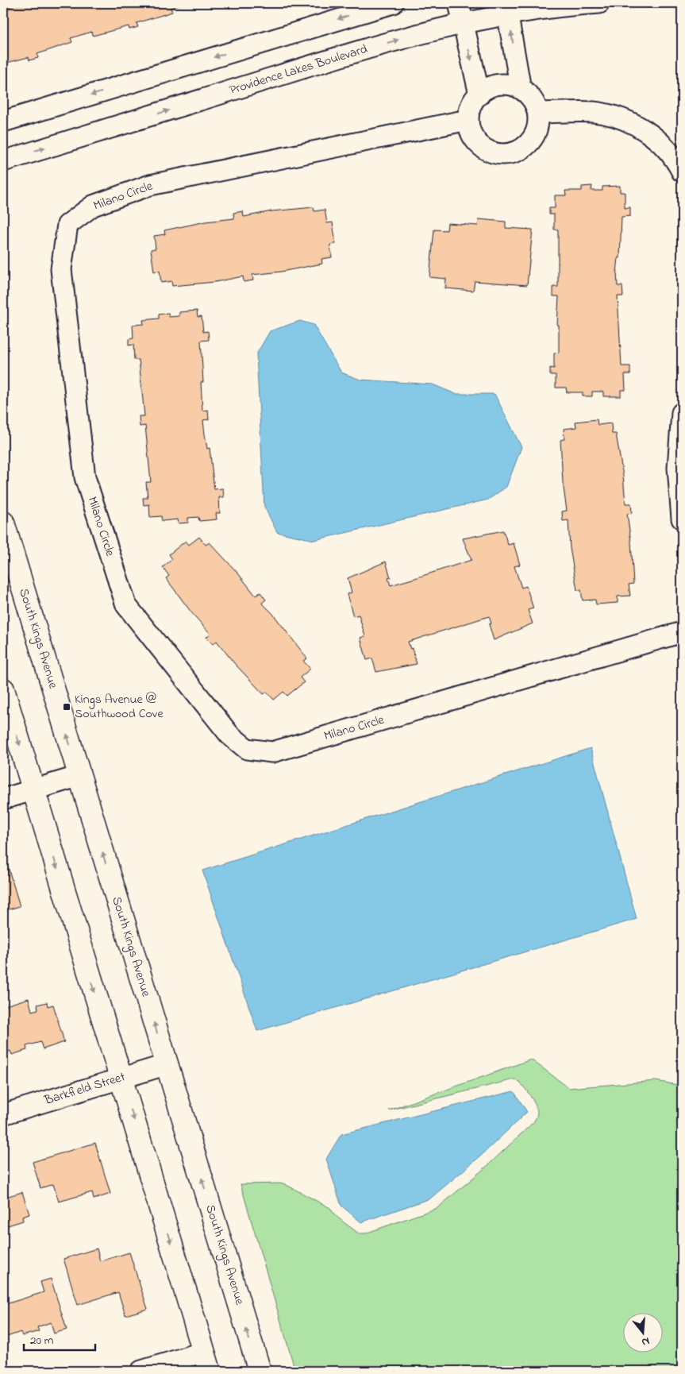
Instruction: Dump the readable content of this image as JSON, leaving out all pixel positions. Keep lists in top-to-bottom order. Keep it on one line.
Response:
{"streets":{"main road":["South Kings Avenue"],"street":["Providence Lakes Boulevard","Milano Circle","Barkfield Street"]},"crossings":[["South Kings Avenue","Barkfield Street"]],"places":{"transit":["Kings Avenue @ Southwood Cove"]},"scale_bar":"20 m","north":"bottom"}
